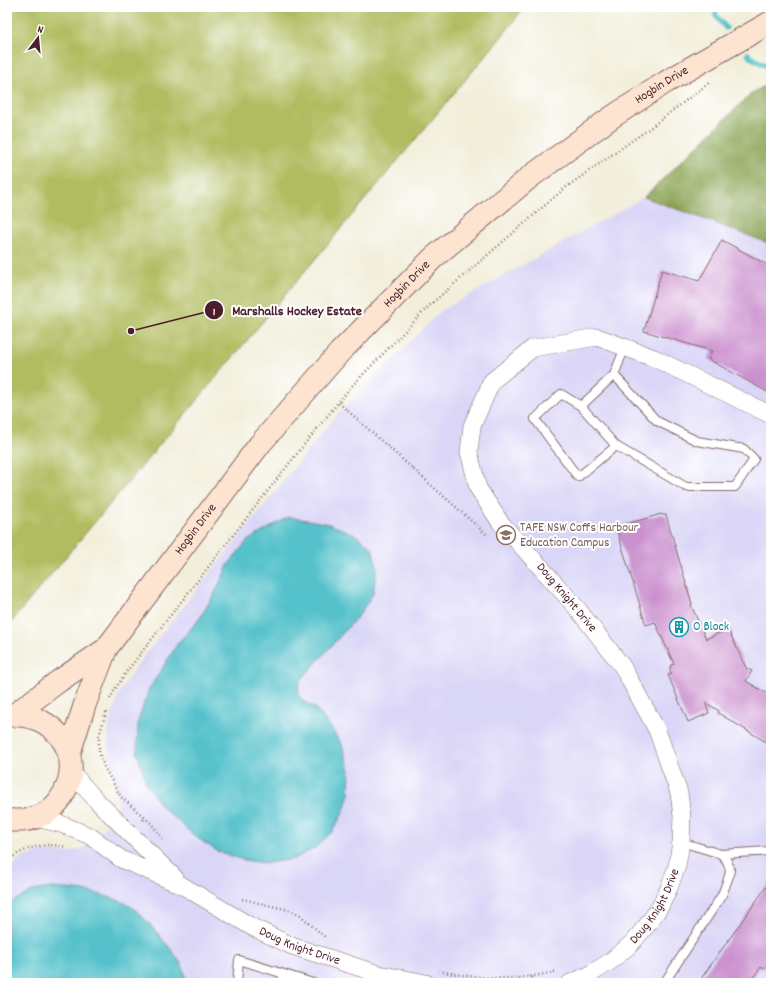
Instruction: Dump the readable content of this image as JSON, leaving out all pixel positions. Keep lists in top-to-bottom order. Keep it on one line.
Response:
{"streets":{"main road":["Hogbin Drive"],"street":["Doug Knight Drive"]},"crossings":[["Hogbin Drive","Doug Knight Drive"]],"places":{"other":["Marshalls Hockey Estate"],"school or university":["TAFE NSW Coffs Harbour Education Campus"],"building":["O Block"]},"north":"top"}
